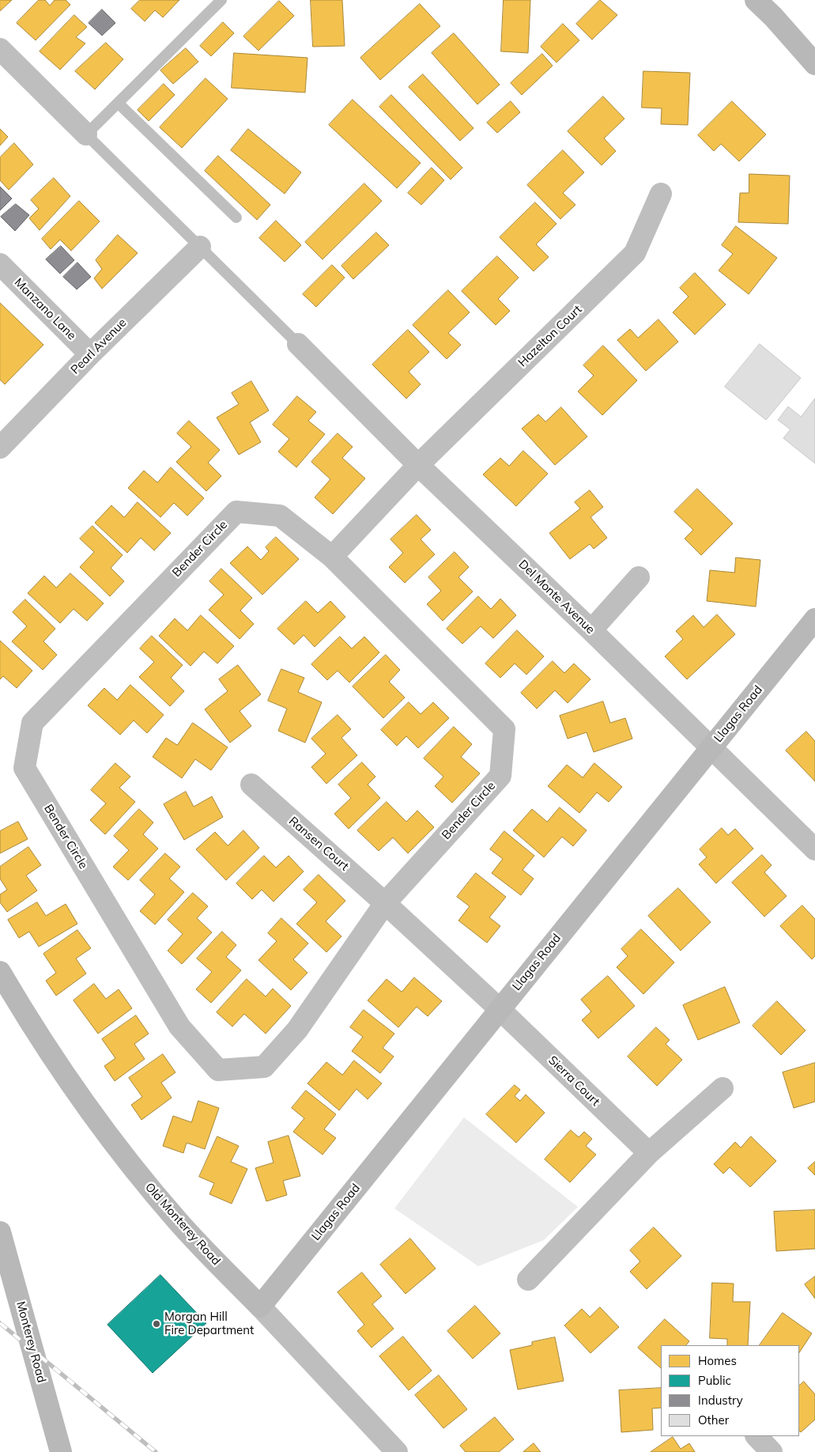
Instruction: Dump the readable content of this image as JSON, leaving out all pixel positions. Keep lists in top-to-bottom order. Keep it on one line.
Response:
{"streets":{"street":["Manzano Lane","Hazelton Court","Pearl Avenue","Bender Circle","Del Monte Avenue","Llagas Road","Ransen Court","Sierra Court","Old Monterey Road","Monterey Road"]},"crossings":[["Manzano Lane","Pearl Avenue"],["Hazelton Court","Del Monte Avenue"],["Bender Circle","Ransen Court"],["Del Monte Avenue","Llagas Road"],["Llagas Road","Sierra Court"],["Llagas Road","Old Monterey Road"]],"places":["Morgan Hill Fire Department"],"legend":["Homes","Public","Industry","Other"]}
